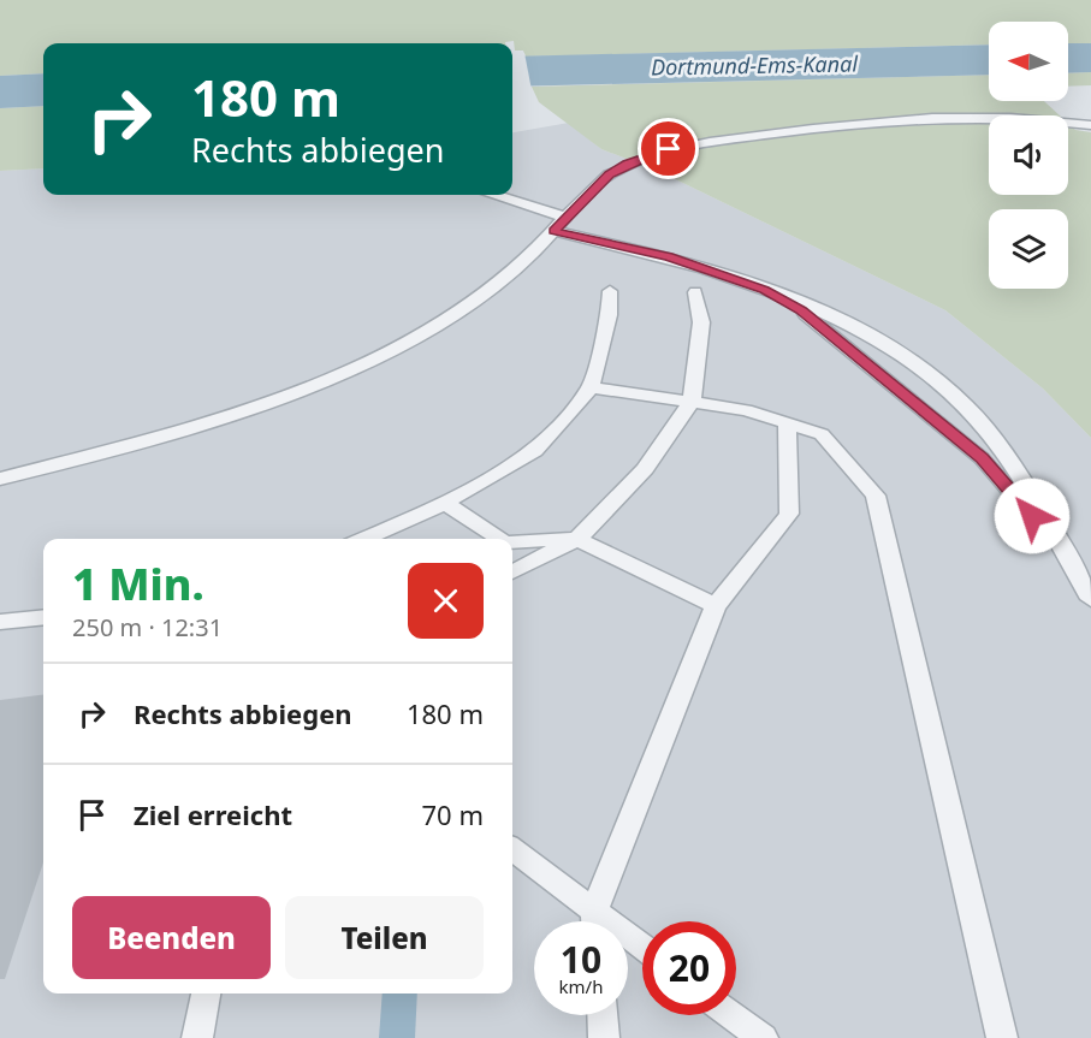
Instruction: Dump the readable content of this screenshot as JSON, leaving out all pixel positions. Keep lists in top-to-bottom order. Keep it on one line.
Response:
{"water":["Dortmund-Ems-Kanal"],"north":"left","page":{"turn":["180 m","Rechts abbiegen"],"heading":["1 Min.","250 m · 12:31"],"list":[{"name":"Rechts abbiegen","value":"180 m"},{"name":"Ziel erreicht","value":"70 m"}],"buttons":["Beenden","Teilen"],"speed":"10 km/h","limit":"20"}}
